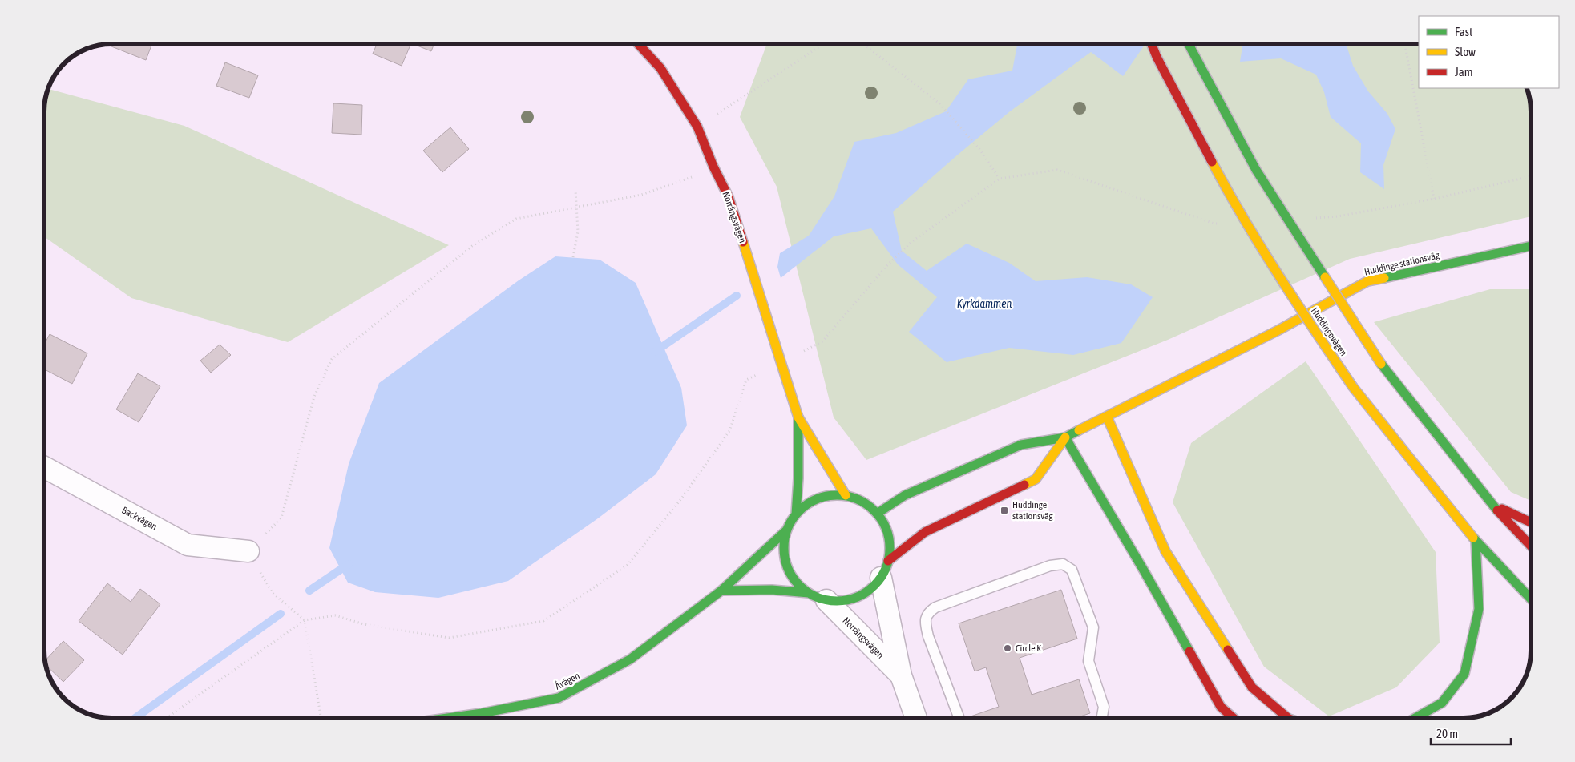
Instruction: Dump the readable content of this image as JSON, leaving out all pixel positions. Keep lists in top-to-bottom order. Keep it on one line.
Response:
{"streets":{"street":["Norrängsvägen","Huddinge stationsväg","Huddingevägen","Backvägen","Åvägen"]},"crossings":[["Norrängsvägen","Huddinge stationsväg"],["Norrängsvägen","Åvägen"],["Huddinge stationsväg","Åvägen"]],"water":["Kyrkdammen"],"places":{"transit":["Huddinge stationsväg"],"other":["Circle K"]},"legend":["Fast","Slow","Jam"],"scale_bar":"20 m"}
